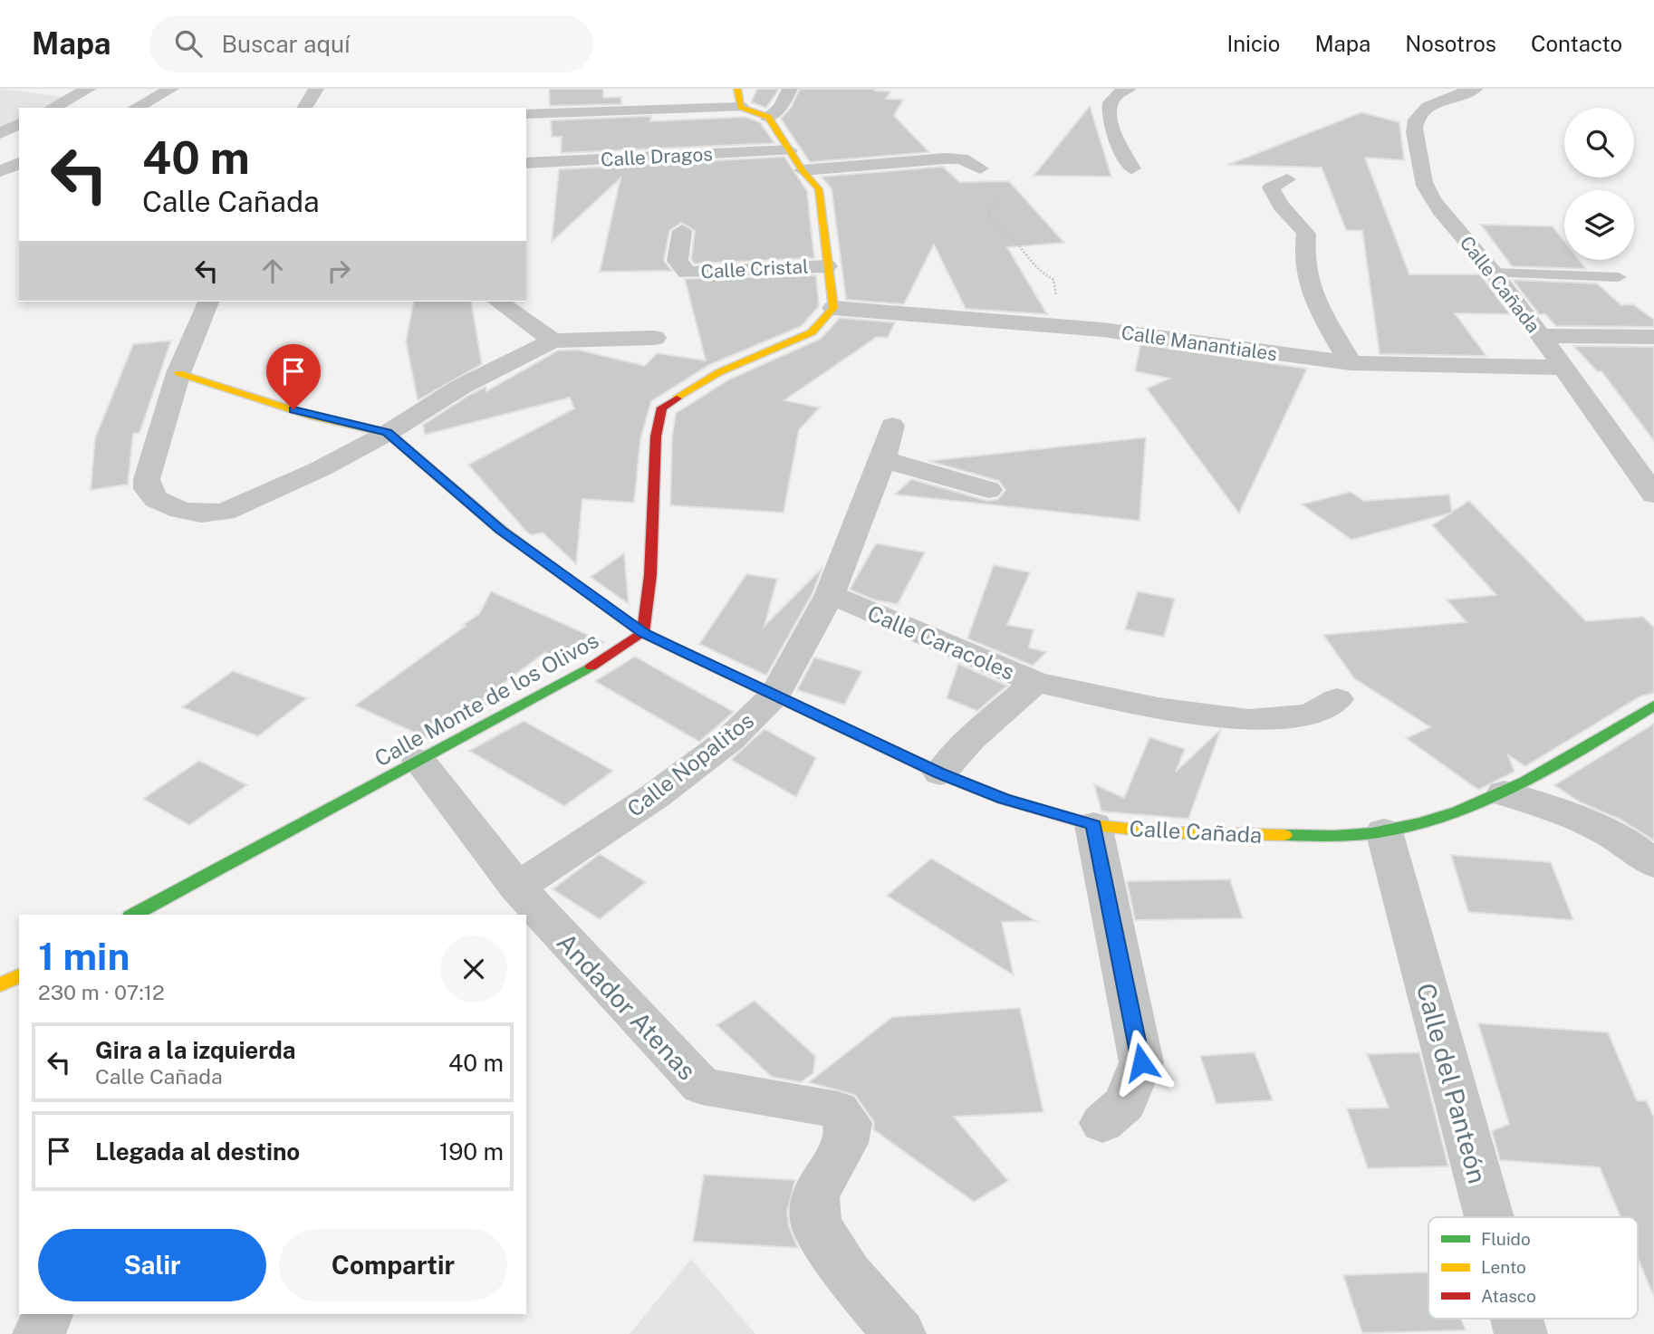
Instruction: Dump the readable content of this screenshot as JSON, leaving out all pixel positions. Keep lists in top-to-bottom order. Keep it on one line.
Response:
{"streets":{"street":["Calle Dragos","Calle Cristal","Calle Cañada","Calle Manantiales","Calle Caracoles","Calle Monte de los Olivos","Calle Nopalitos","Andador Atenas","Calle del Panteón"]},"crossings":[["Calle Cañada","Calle Manantiales"],["Calle Cañada","Calle Caracoles"],["Calle Cañada","Calle Monte de los Olivos"],["Calle Cañada","Calle Nopalitos"],["Calle Cañada","Calle del Panteón"],["Calle Caracoles","Calle Nopalitos"],["Calle Monte de los Olivos","Andador Atenas"],["Calle Nopalitos","Andador Atenas"]],"legend":["Fluido","Lento","Atasco"],"page":{"header":"Mapa","search":"Buscar aquí","nav":["Inicio","Mapa","Nosotros","Contacto"],"turn":["40 m","Calle Cañada"],"heading":["1 min","230 m · 07:12"],"list":[{"name":"Gira a la izquierda","note":"Calle Cañada","value":"40 m"},{"name":"Llegada al destino","value":"190 m"}],"buttons":["Salir","Compartir"]}}
